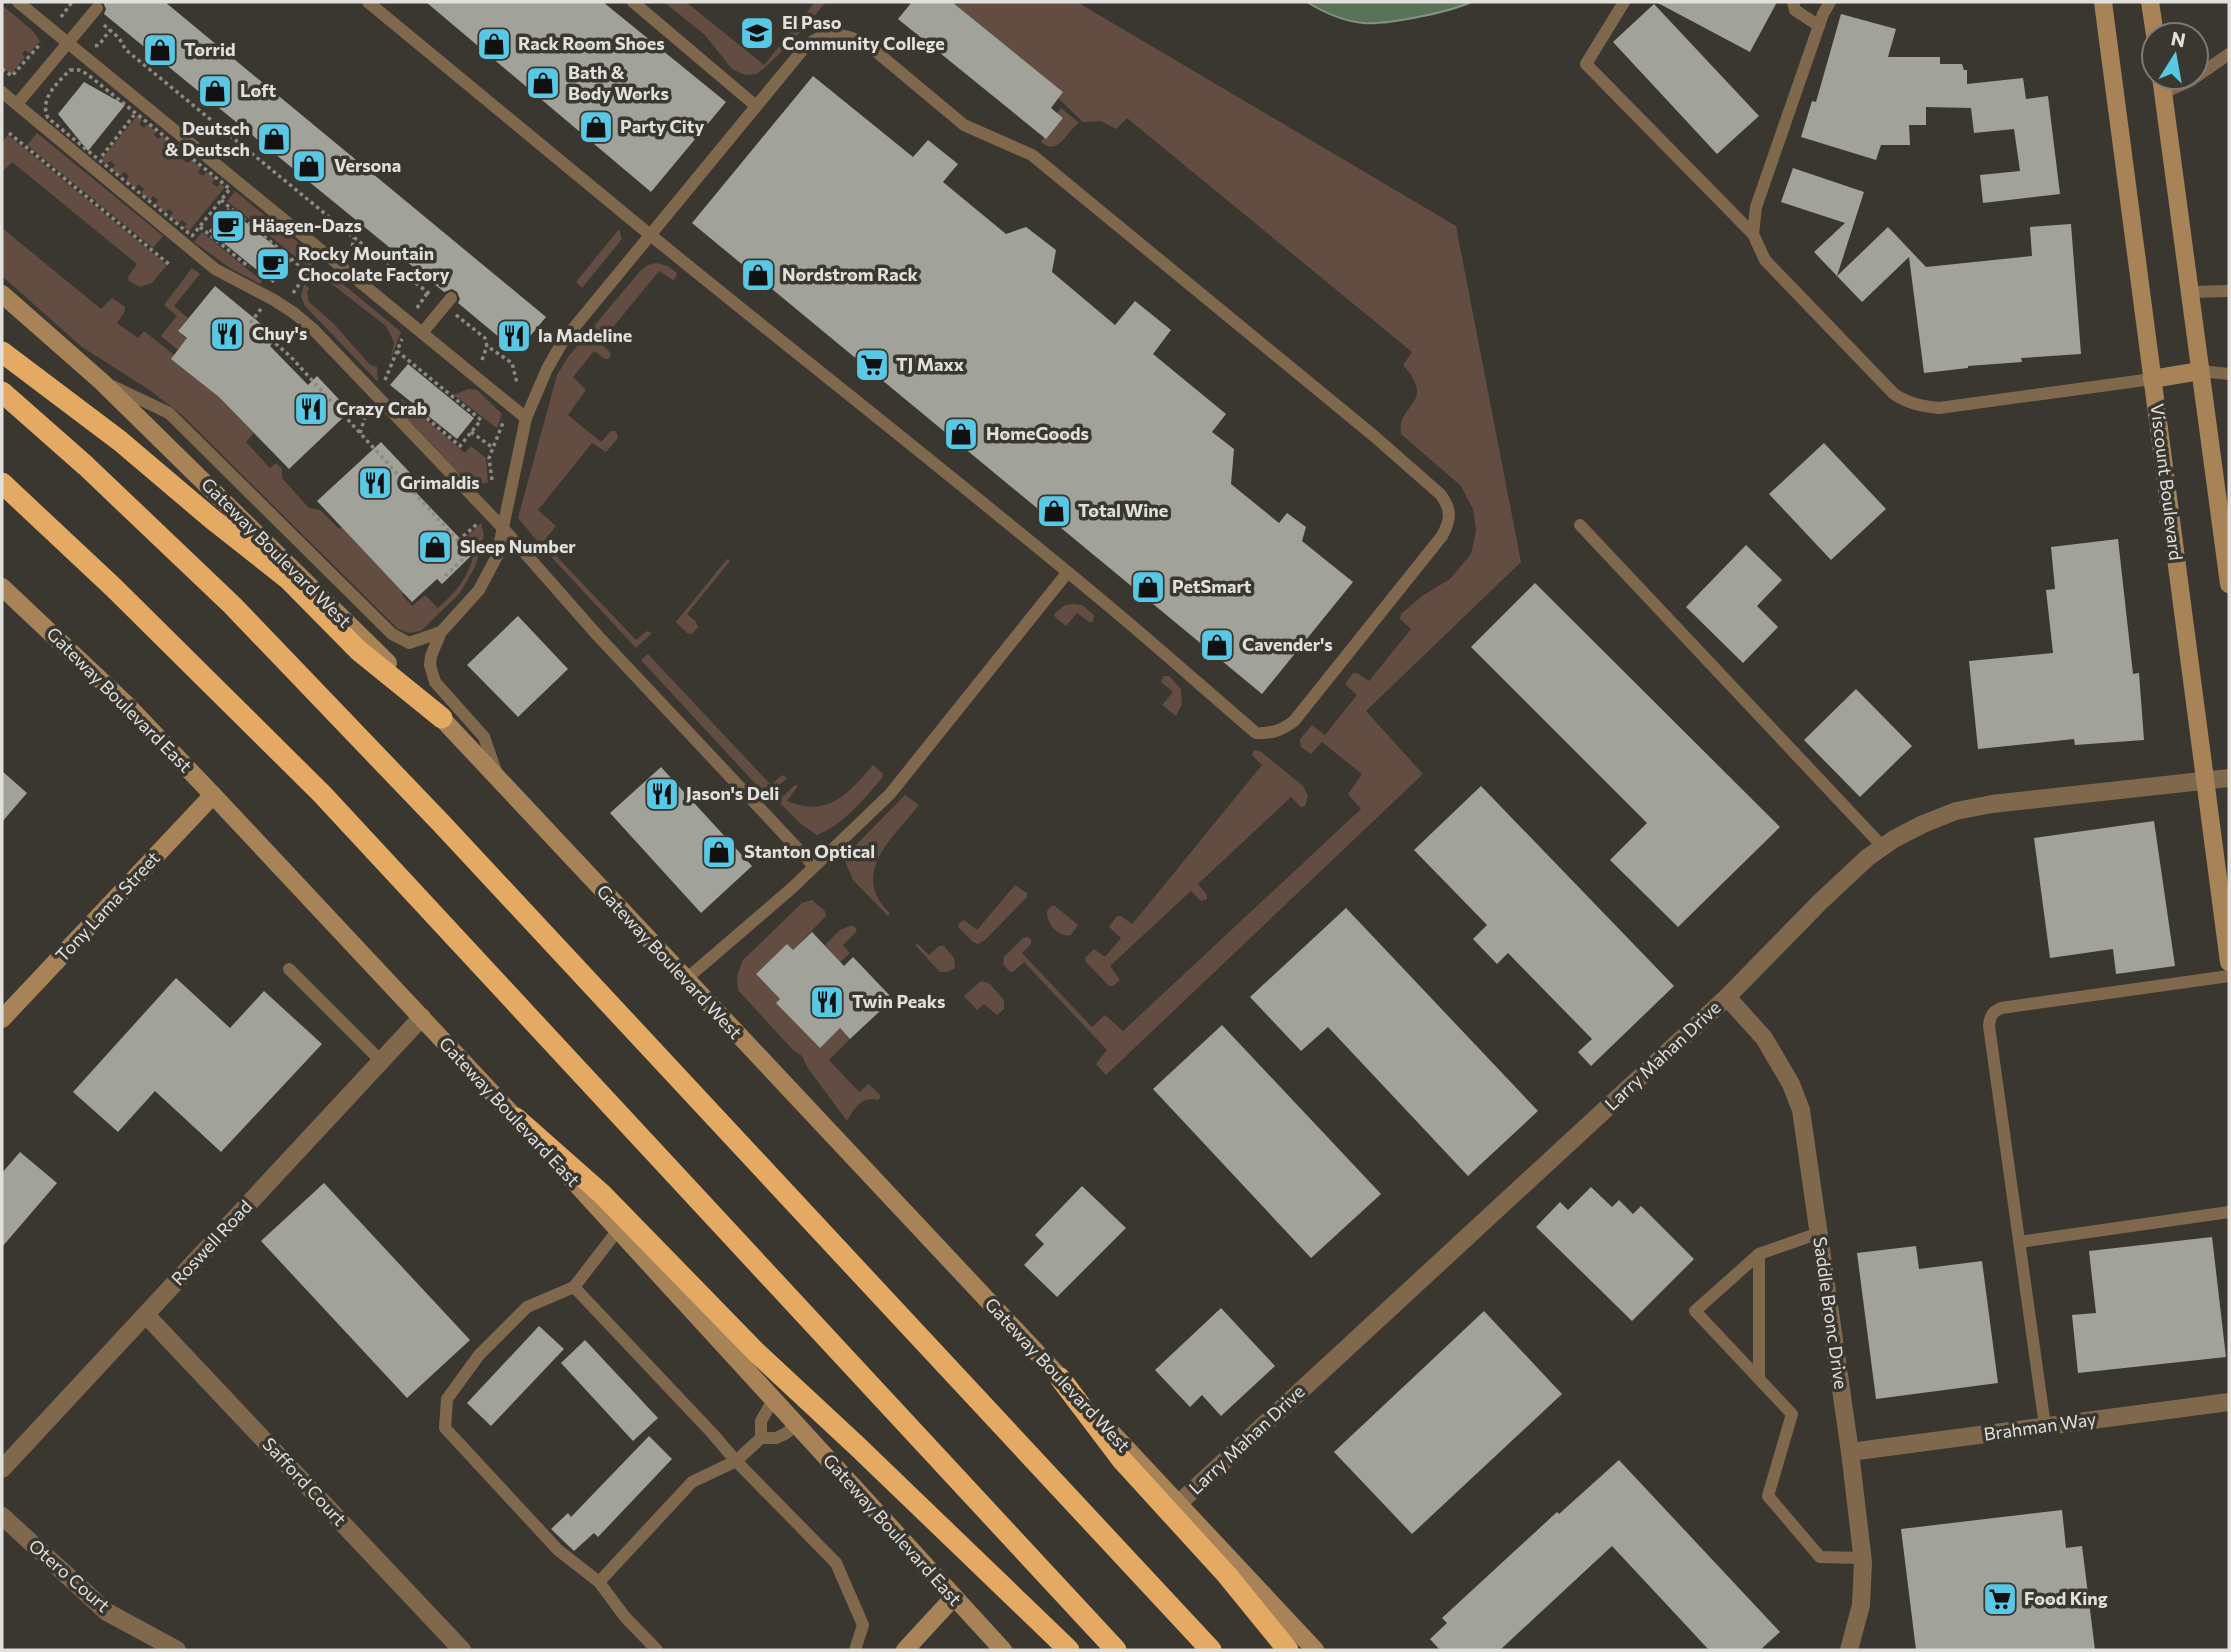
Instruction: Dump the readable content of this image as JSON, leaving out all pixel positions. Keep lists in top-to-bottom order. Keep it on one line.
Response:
{"streets":{"main road":["Viscount Boulevard","Gateway Boulevard West","Gateway Boulevard East","Tony Lama Street"],"street":["Larry Mahan Drive","Roswell Road","Saddle Bronc Drive","Brahman Way","Safford Court","Otero Court"]},"crossings":[["Viscount Boulevard","Larry Mahan Drive"],["Gateway Boulevard West","Larry Mahan Drive"],["Gateway Boulevard East","Tony Lama Street"],["Gateway Boulevard East","Roswell Road"],["Larry Mahan Drive","Saddle Bronc Drive"],["Roswell Road","Safford Court"],["Saddle Bronc Drive","Brahman Way"]],"places":{"school or university":["El Paso Community College"],"shop":["Rack Room Shoes","Torrid","Bath & Body Works","Loft","Party City","Deutsch & Deutsch","Versona","Nordstrom Rack","HomeGoods","Total Wine","Sleep Number","PetSmart","Cavender's","Stanton Optical"],"cafe":["Häagen-Dazs","Rocky Mountain Chocolate Factory"],"restaurant":["Chuy's","la Madeline","Crazy Crab","Grimaldis","Jason's Deli","Twin Peaks"],"supermarket":["TJ Maxx","Food King"]},"north":"top"}
